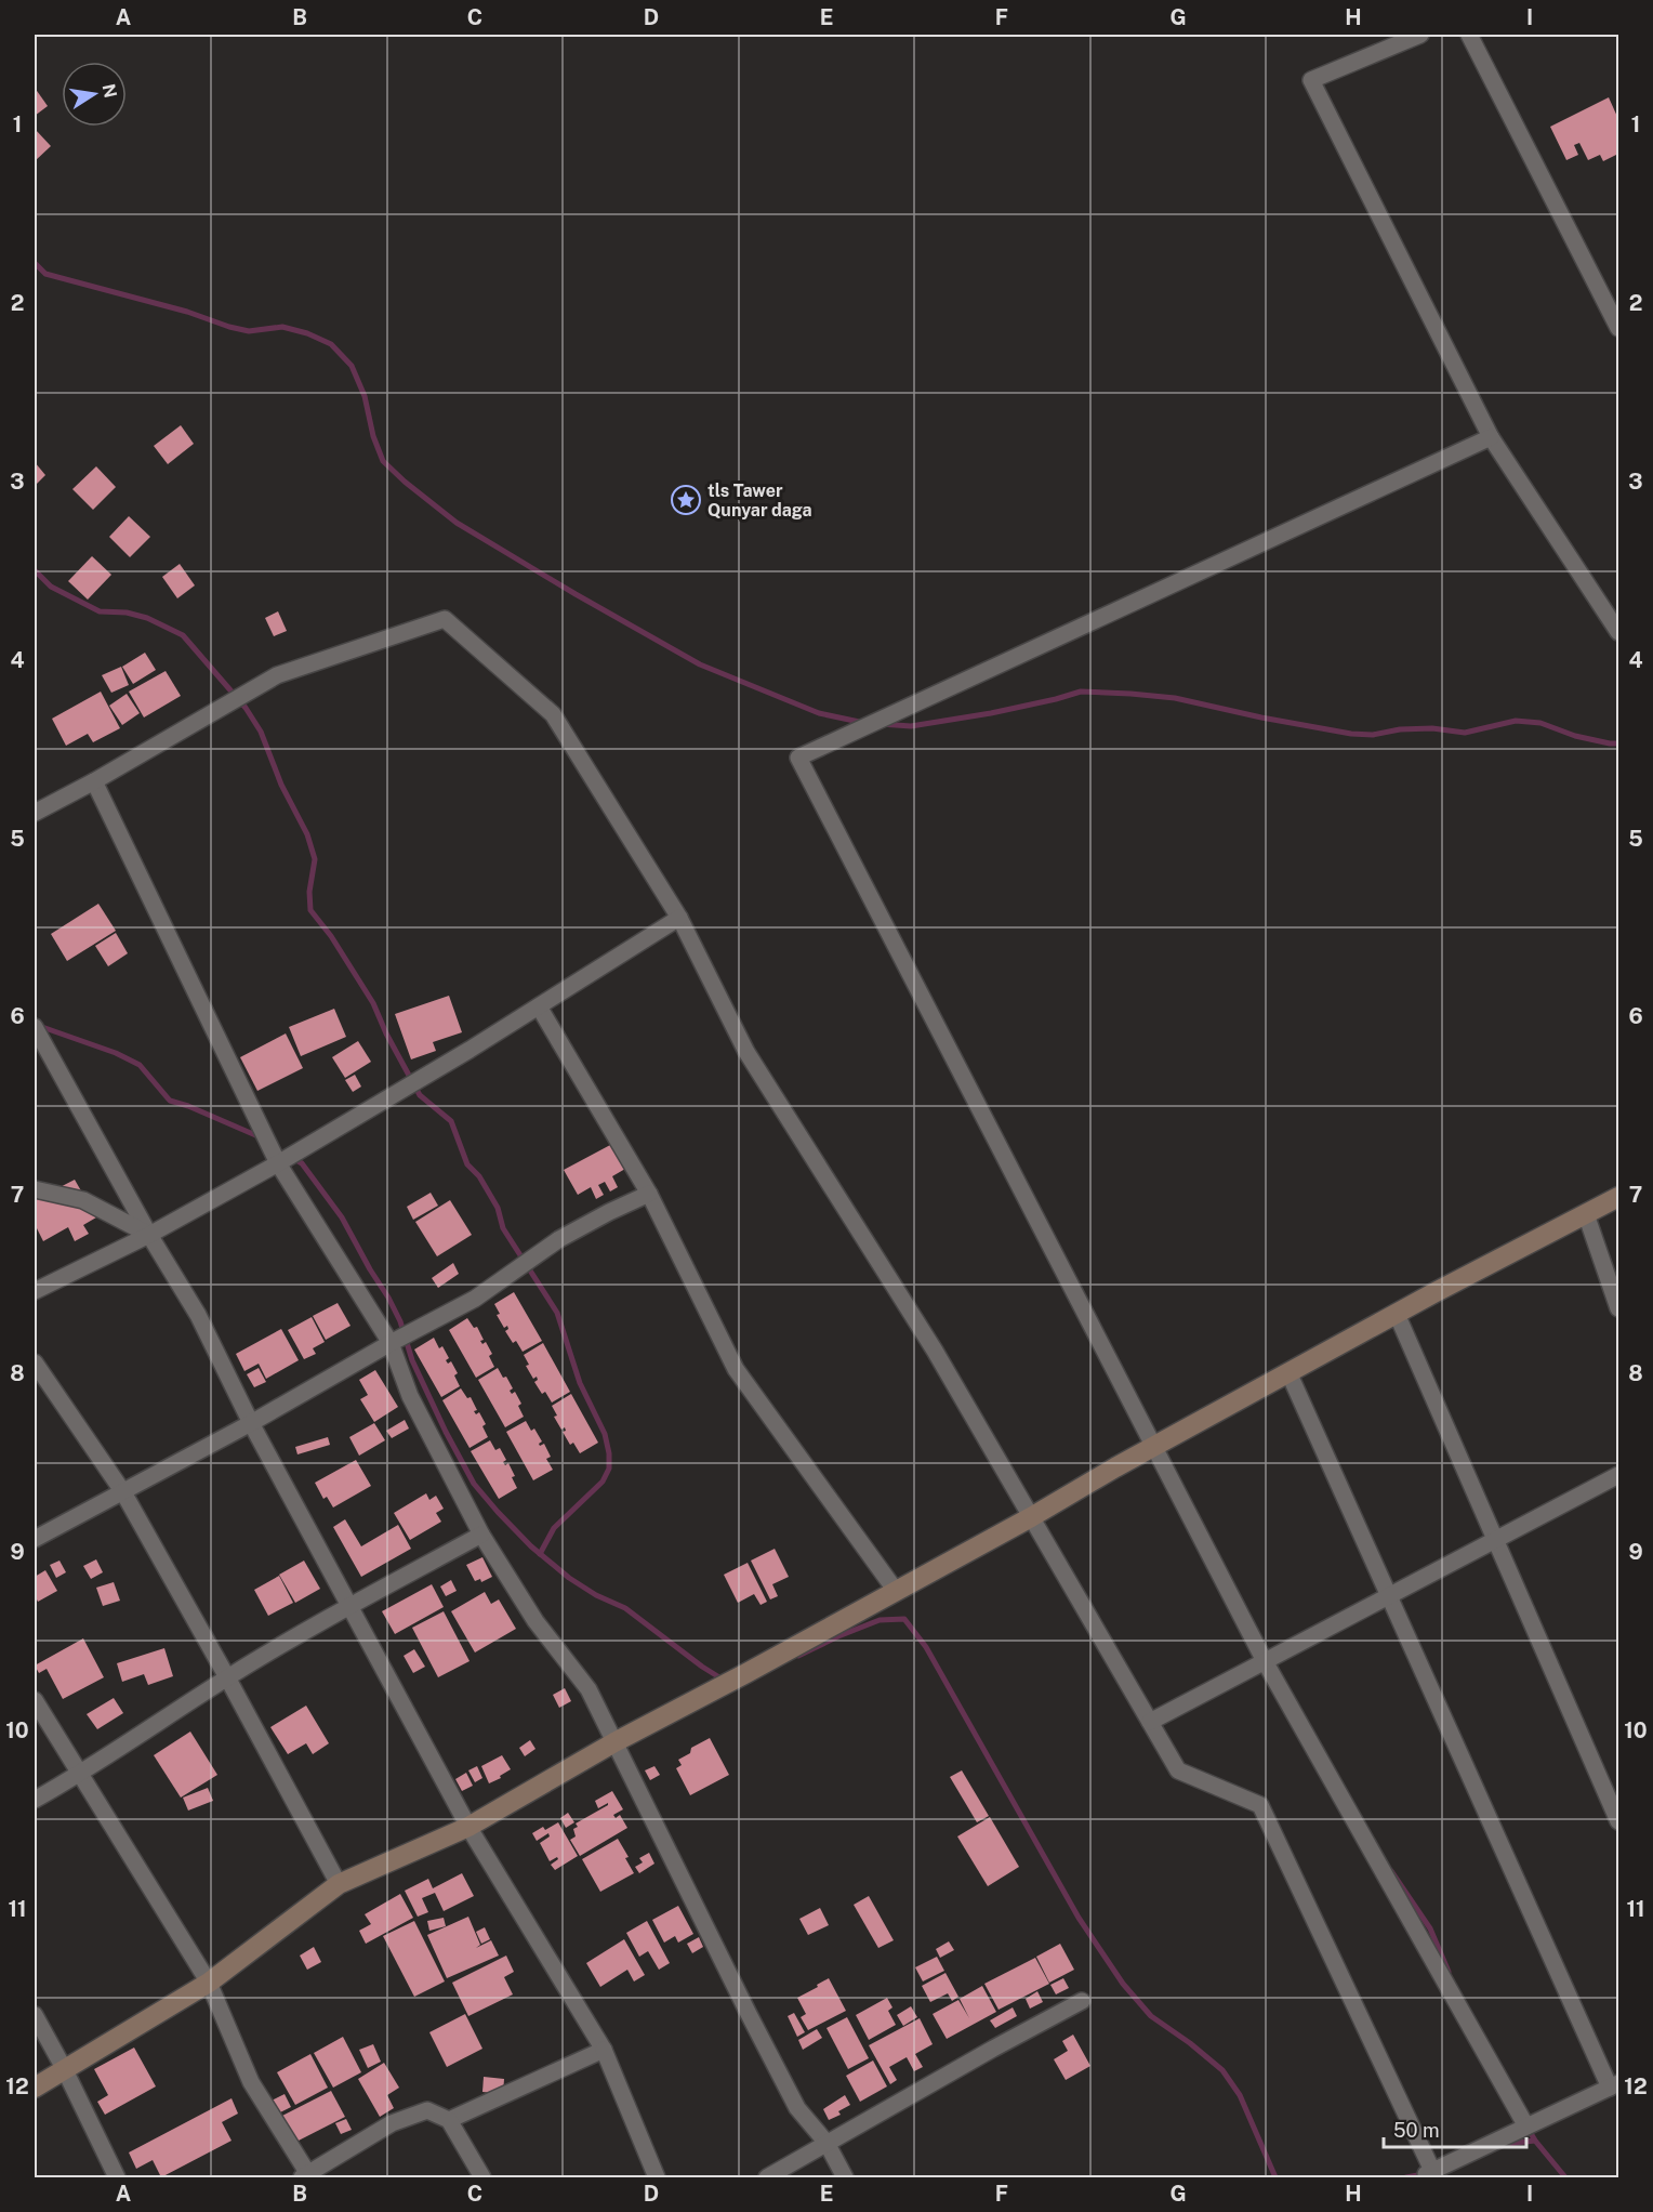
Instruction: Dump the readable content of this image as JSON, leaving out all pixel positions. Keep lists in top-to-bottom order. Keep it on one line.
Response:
{"places":{"place":["tls Tawer Qunyar daga"]},"scale_bar":"50 m","north":"right","grid":{"columns":["A","B","C","D","E","F","G","H","I"],"rows":["1","2","3","4","5","6","7","8","9","10","11","12"]}}
